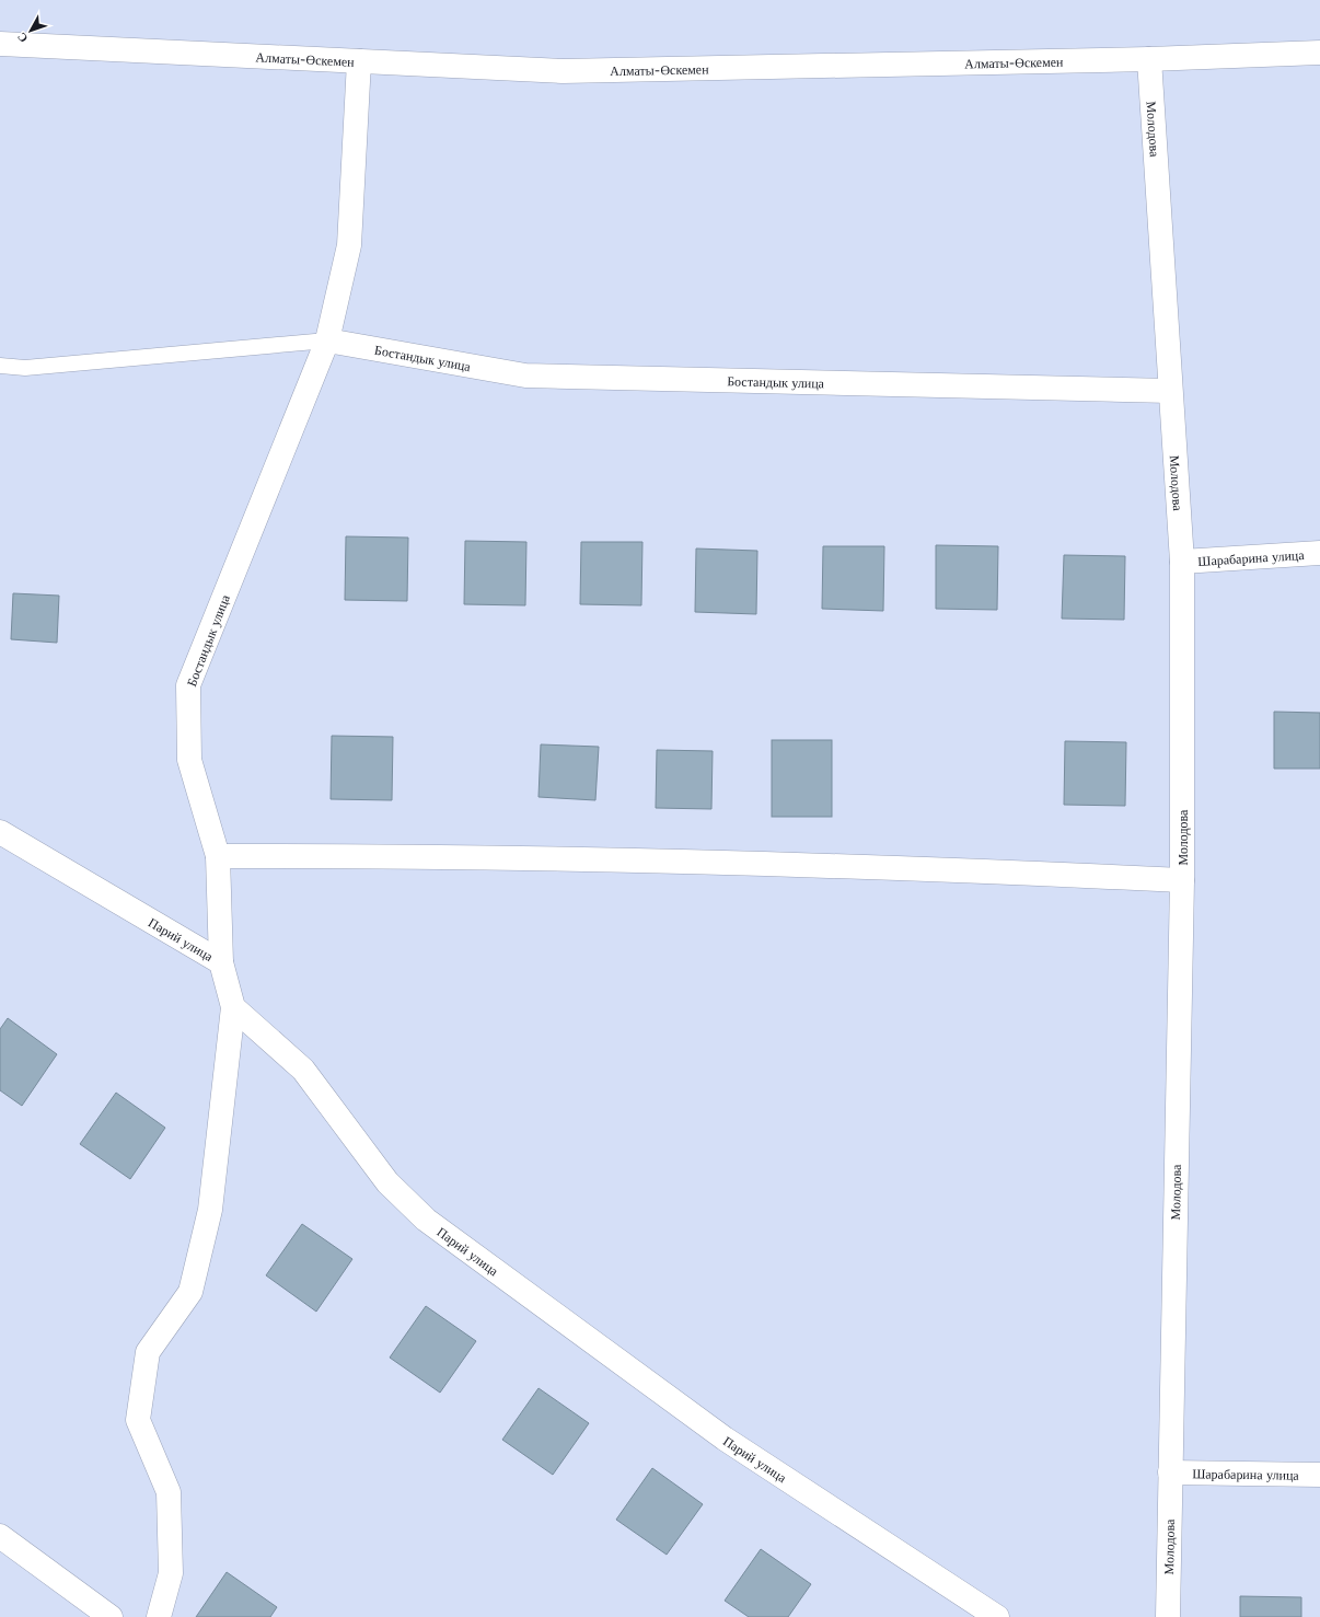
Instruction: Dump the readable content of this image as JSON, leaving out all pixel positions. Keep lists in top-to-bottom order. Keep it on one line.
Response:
{"streets":{"main road":["Алматы-Өскемен","Молодова","Бостандык улица","Шарабарина улица","Парий улица"]},"crossings":[["Алматы-Өскемен","Молодова"],["Молодова","Бостандык улица"],["Молодова","Шарабарина улица"],["Бостандык улица","Парий улица"]],"north":"bottom left"}
